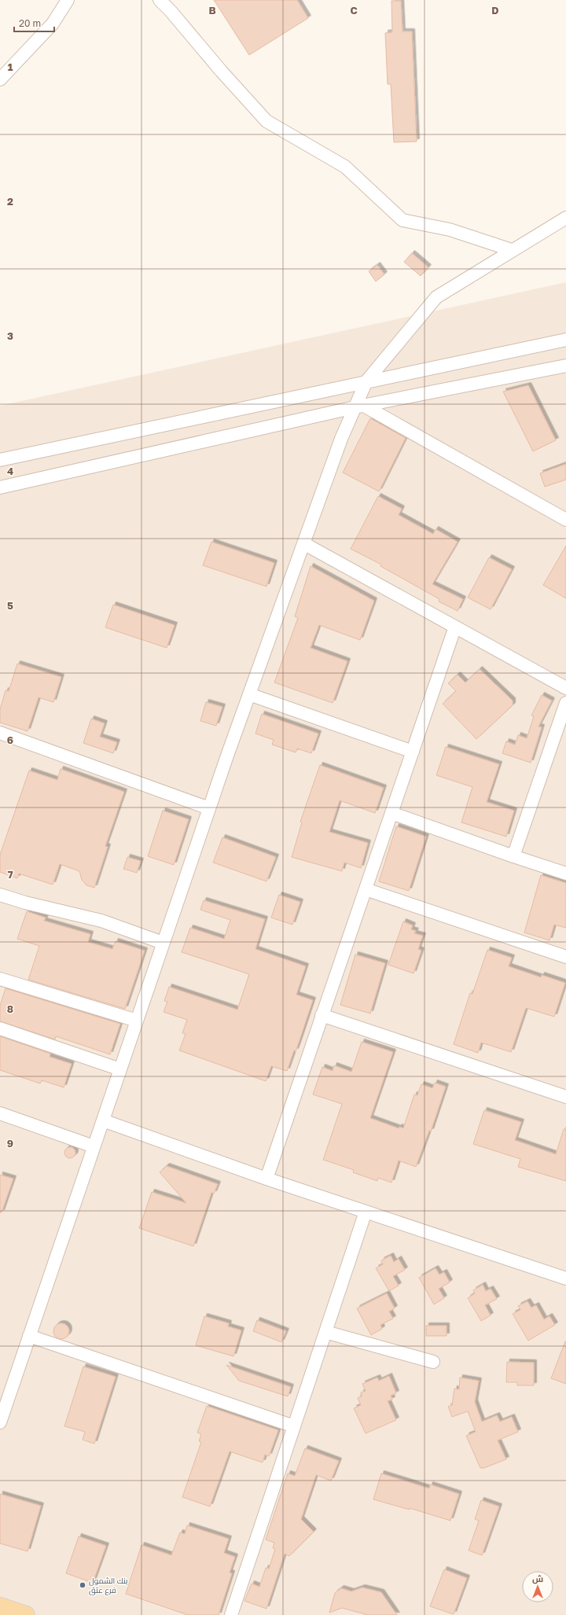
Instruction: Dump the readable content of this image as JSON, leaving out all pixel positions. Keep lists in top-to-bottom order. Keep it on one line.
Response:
{"places":["بنك الشمول فرع عتق"],"scale_bar":"20 m","north":"top","grid":{"columns":["B","C","D"],"rows":["1","2","3","4","5","6","7","8","9"]}}
